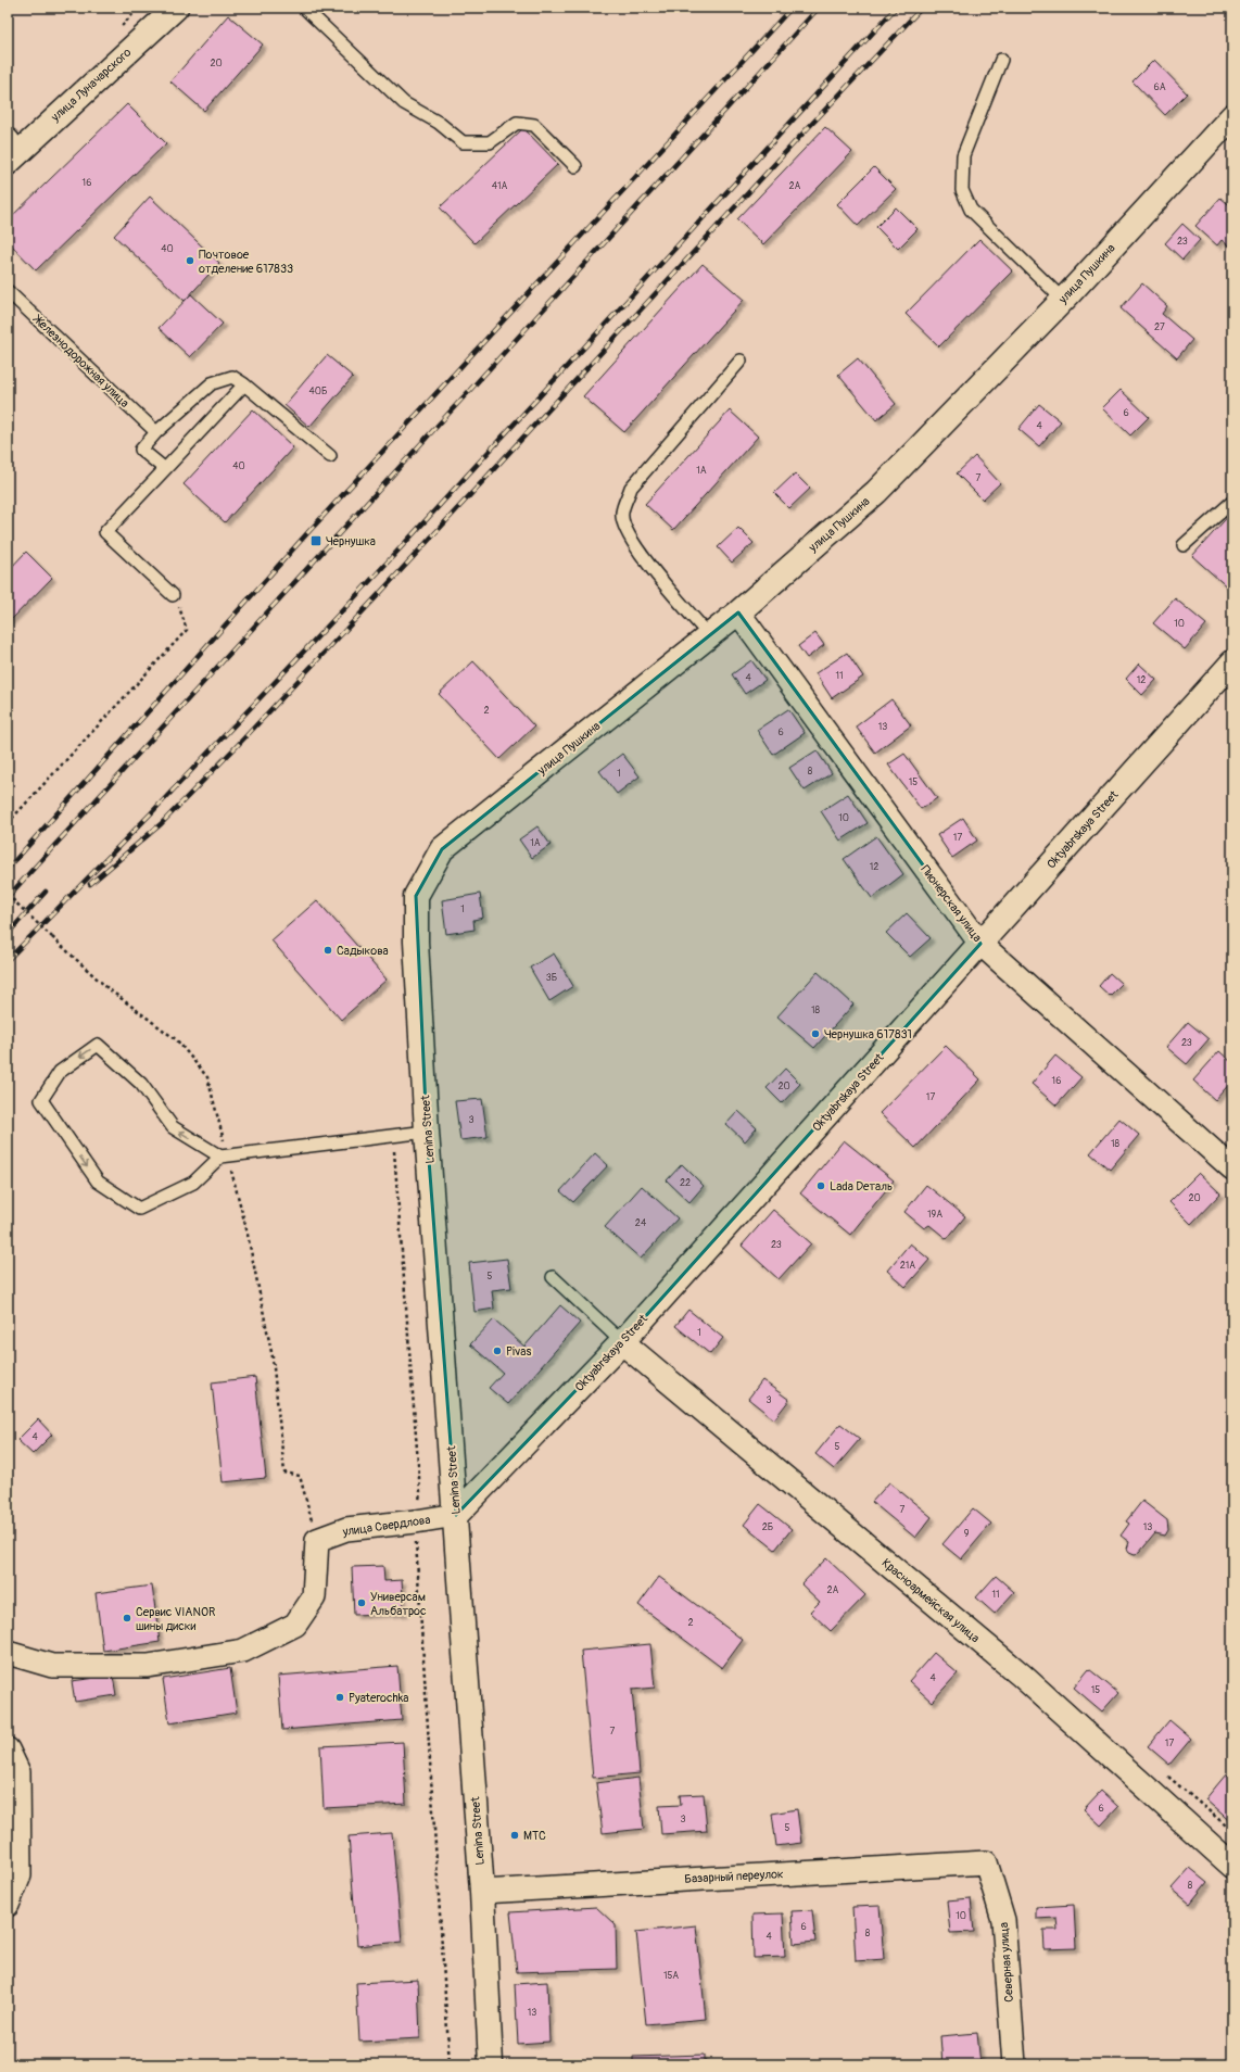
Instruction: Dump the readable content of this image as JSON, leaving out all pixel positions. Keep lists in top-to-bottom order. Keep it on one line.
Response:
{"streets":{"main road":["улица Луначарского","улица Пушкина","Oktyabrskaya Street","Lenina Street","Красноармейская улица"],"street":["Пионерская улица","улица Свердлова","Базарный переулок","Северная улица"],"lane":["Железнодорожная улица"]},"crossings":[["улица Пушкина","Пионерская улица"],["улица Пушкина","Lenina Street"],["Oktyabrskaya Street","Пионерская улица"],["Oktyabrskaya Street","Lenina Street"],["Oktyabrskaya Street","улица Свердлова"],["Oktyabrskaya Street","Красноармейская улица"],["Lenina Street","улица Свердлова"],["Lenina Street","Базарный переулок"],["Базарный переулок","Северная улица"]],"places":{"other":["Почтовое отделение 617833","Садыкова","Чернушка 617831","Lada Dеталь","Pivas","Универсам Альбатрос","Сервис VIANOR шины диски","Pyaterochka","МТС"],"transit":["Чернушка"]},"house_numbers":["20","6А","16","41А","2А","23","40","27","40Б","6","4","40","1А","7","10","11","4","12","2","13","6","8","1","15","10","17","1А","12","1","3Б","18","23","16","20","17","3","18","22","20","19А","24","23","21А","5","1","3","4","5","7","2Б","13","9","2А","11","2","4","15","7","17","6","3","5","8","10","6","8","4","15А","13"]}
